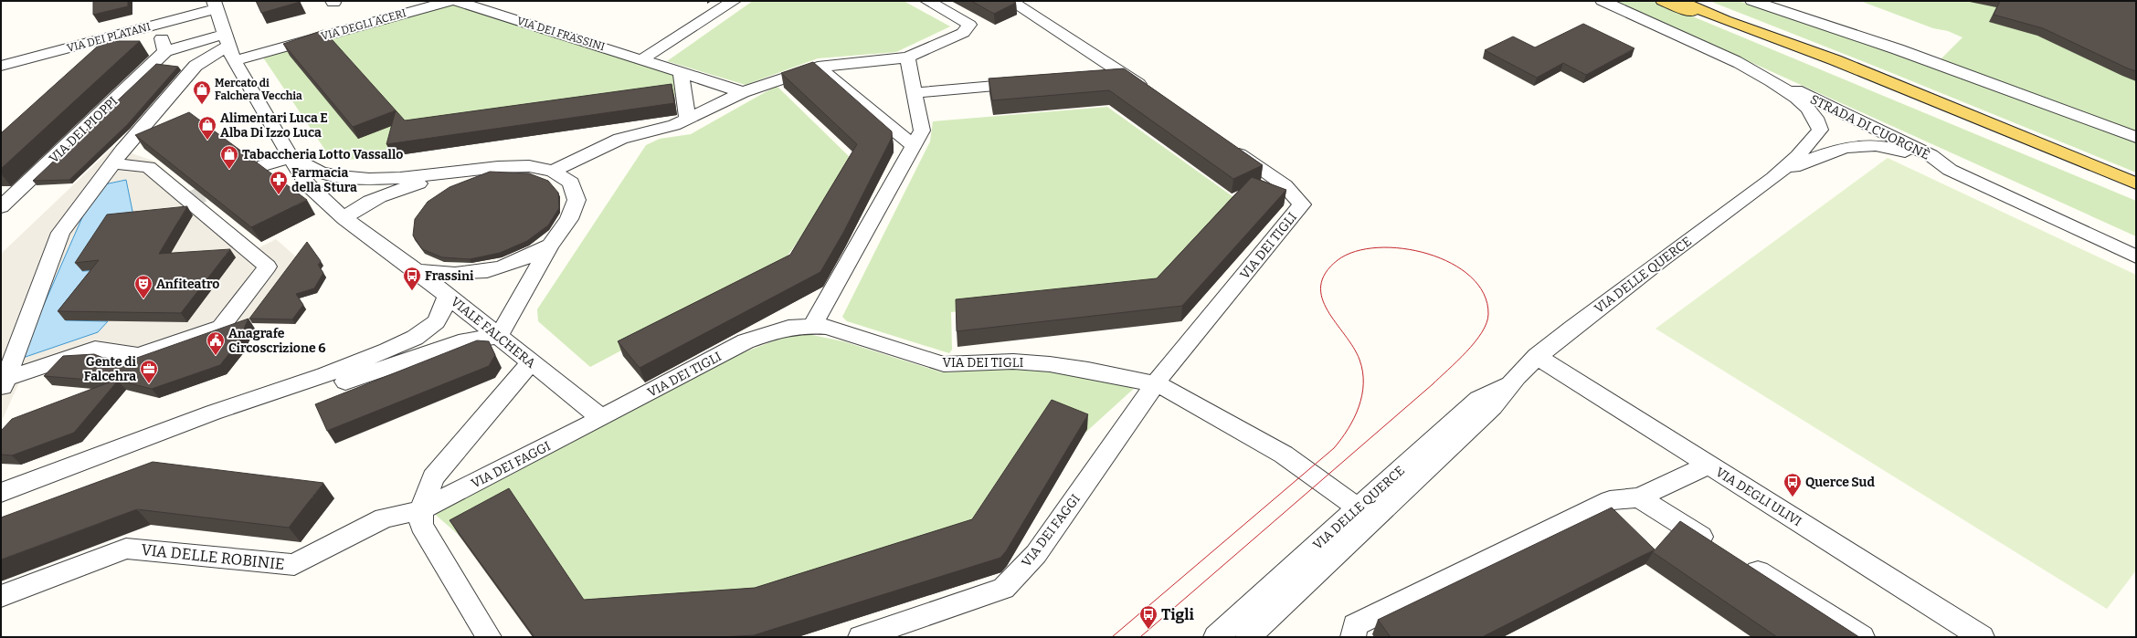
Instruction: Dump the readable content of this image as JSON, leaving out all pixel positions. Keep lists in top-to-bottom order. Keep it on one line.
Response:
{"streets":{"street":["VIA DEGLI ACERI","VIA DEI FRASSINI","VIA DEI PLATANI","STRADA DI CUORGNÈ","VIA DEI PIOPPI","VIA DEI TIGLI","VIA DELLE QUERCE","VIALE FALCHERA","VIA DEI FAGGI","VIA DEGLI ULIVI","VIA DELLE ROBINIE"]},"crossings":[["VIA DEGLI ACERI","VIA DEI PIOPPI"],["VIA DEGLI ACERI","VIALE FALCHERA"],["VIA DEI PLATANI","VIALE FALCHERA"],["STRADA DI CUORGNÈ","VIA DELLE QUERCE"],["VIA DEI TIGLI","VIA DELLE QUERCE"],["VIA DEI TIGLI","VIALE FALCHERA"],["VIA DEI TIGLI","VIA DEI FAGGI"],["VIA DELLE QUERCE","VIA DEGLI ULIVI"],["VIALE FALCHERA","VIA DEI FAGGI"],["VIA DEI FAGGI","VIA DELLE ROBINIE"]],"places":{"shop":["Mercato di Falchera Vecchia","Alimentari Luca E Alba Di Izzo Luca","Tabaccheria Lotto Vassallo"],"pharmacy":["Farmacia della Stura"],"bus stop":["Frassini","Querce Sud","Tigli"],"theatre":["Anfiteatro"],"public building":["Anagrafe Circoscrizione 6"],"office":["Gente di Falcehra"]}}
